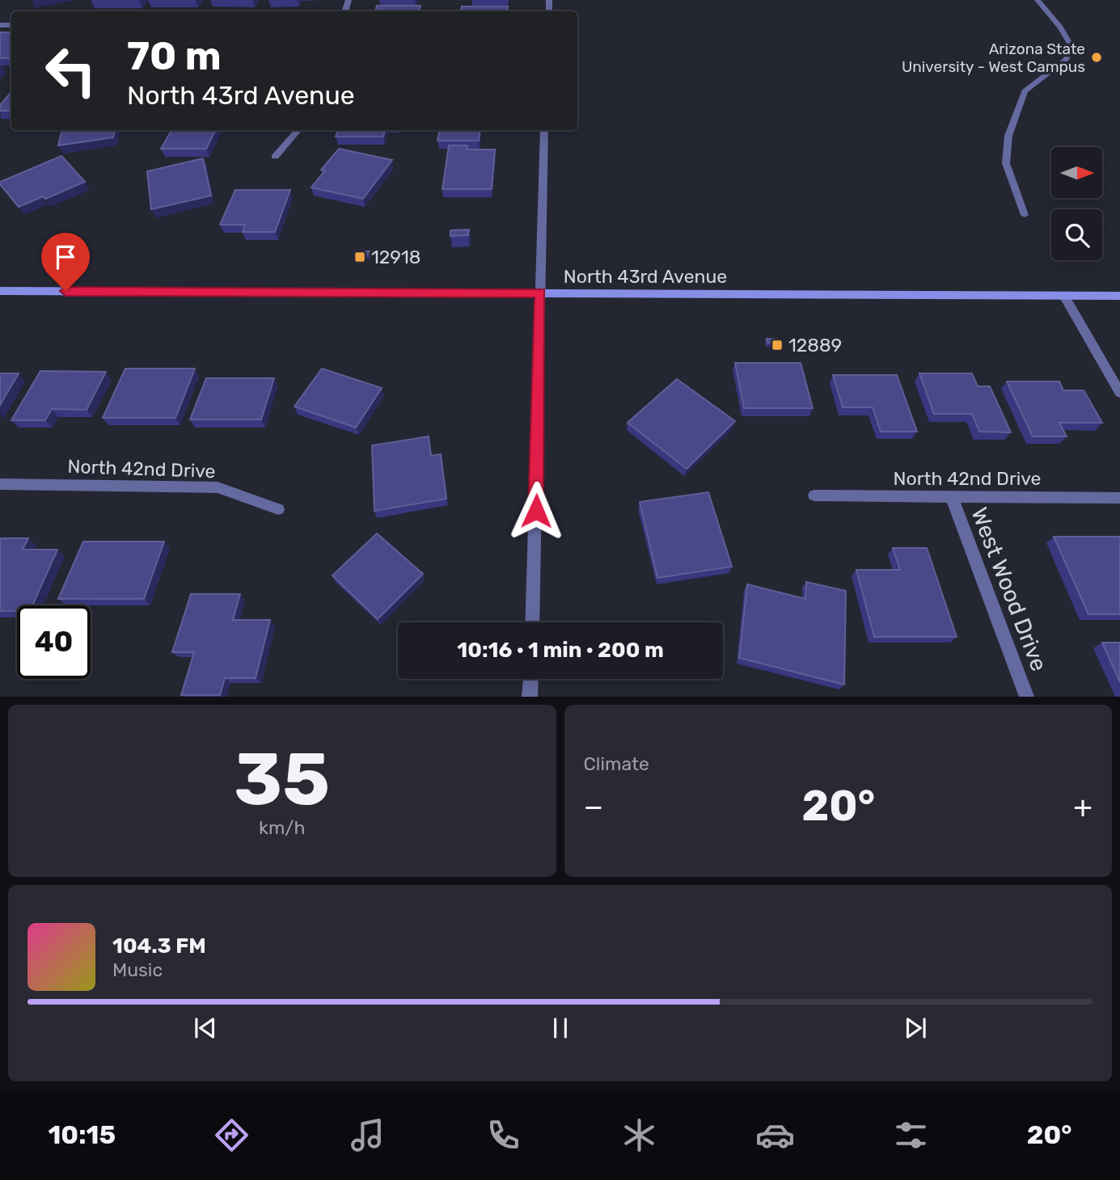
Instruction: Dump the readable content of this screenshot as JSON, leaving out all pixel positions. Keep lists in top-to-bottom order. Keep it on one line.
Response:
{"streets":{"main road":["North 43rd Avenue"],"street":["North 42nd Drive","West Wood Drive"]},"crossings":[["North 42nd Drive","West Wood Drive"]],"places":{"other":["Arizona State University - West Campus"],"transit":["12918","12889"]},"north":"right","page":{"turn":["70 m","North 43rd Avenue"],"limit":"40","trip":"10:16 · 1 min · 200 m","tile":[["35","km/h"],"Climate"],"heat":["−","20°","+"],"song":["104.3 FM","Music"],"tabs":["10:15","20°"]}}
